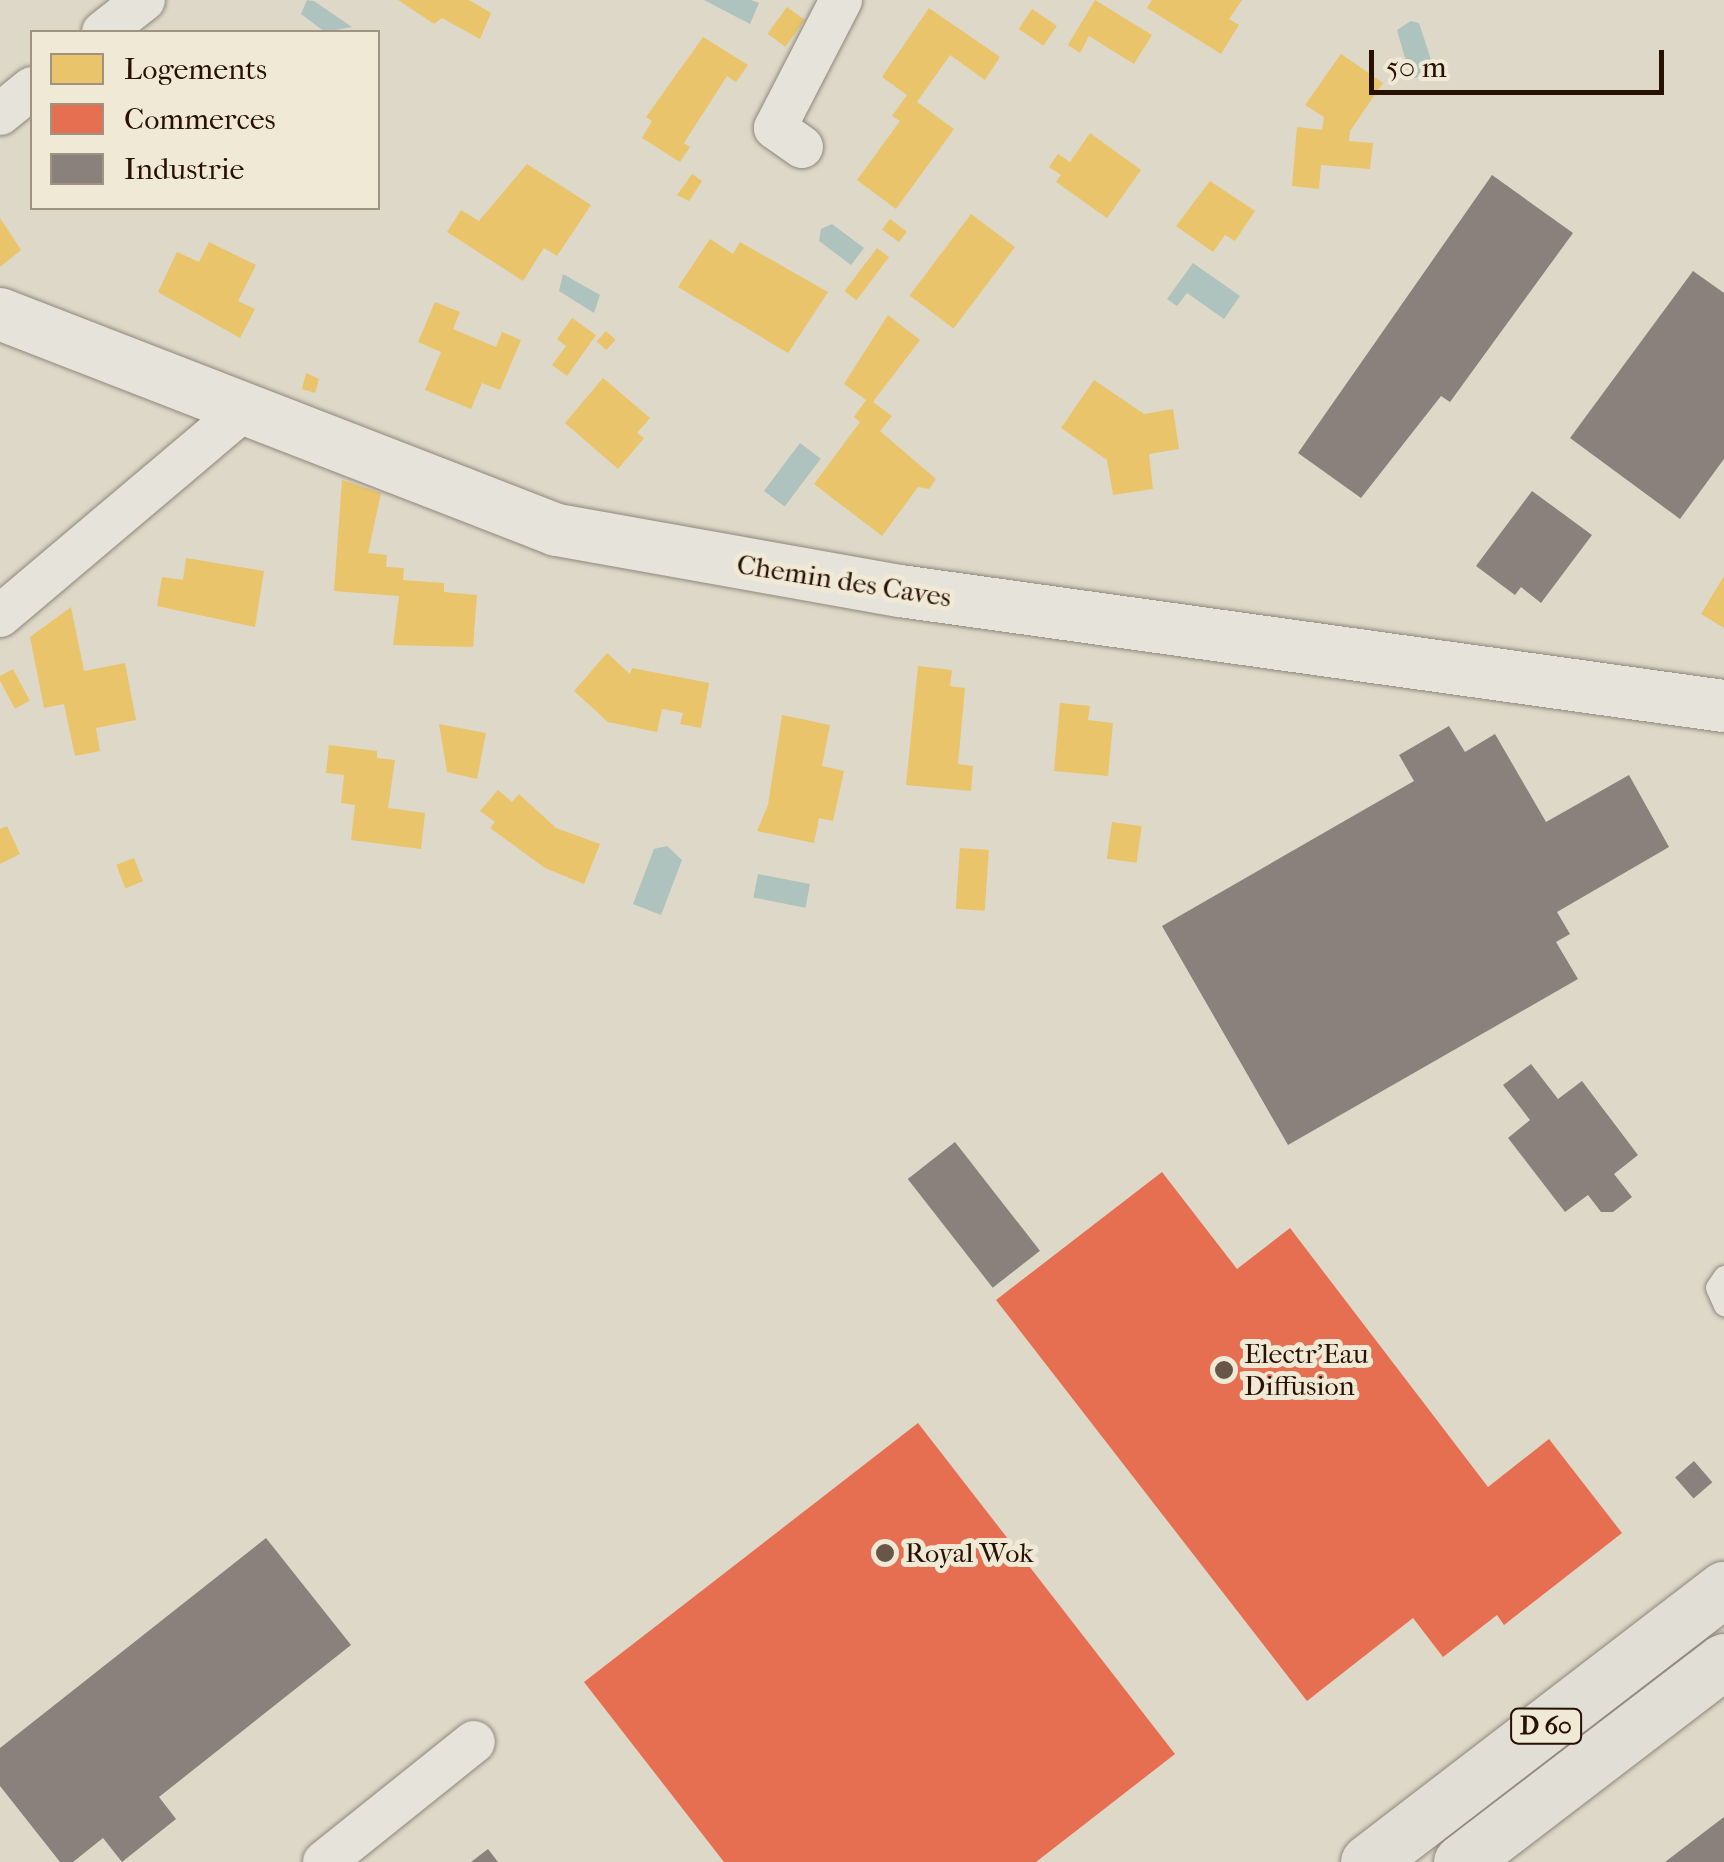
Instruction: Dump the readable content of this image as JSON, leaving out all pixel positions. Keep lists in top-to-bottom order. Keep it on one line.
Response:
{"streets":{"main road":["D 60"],"street":["Chemin des Caves"]},"places":["Electr'Eau Diffusion","Royal Wok"],"legend":["Logements","Commerces","Industrie"],"scale_bar":"50 m"}
